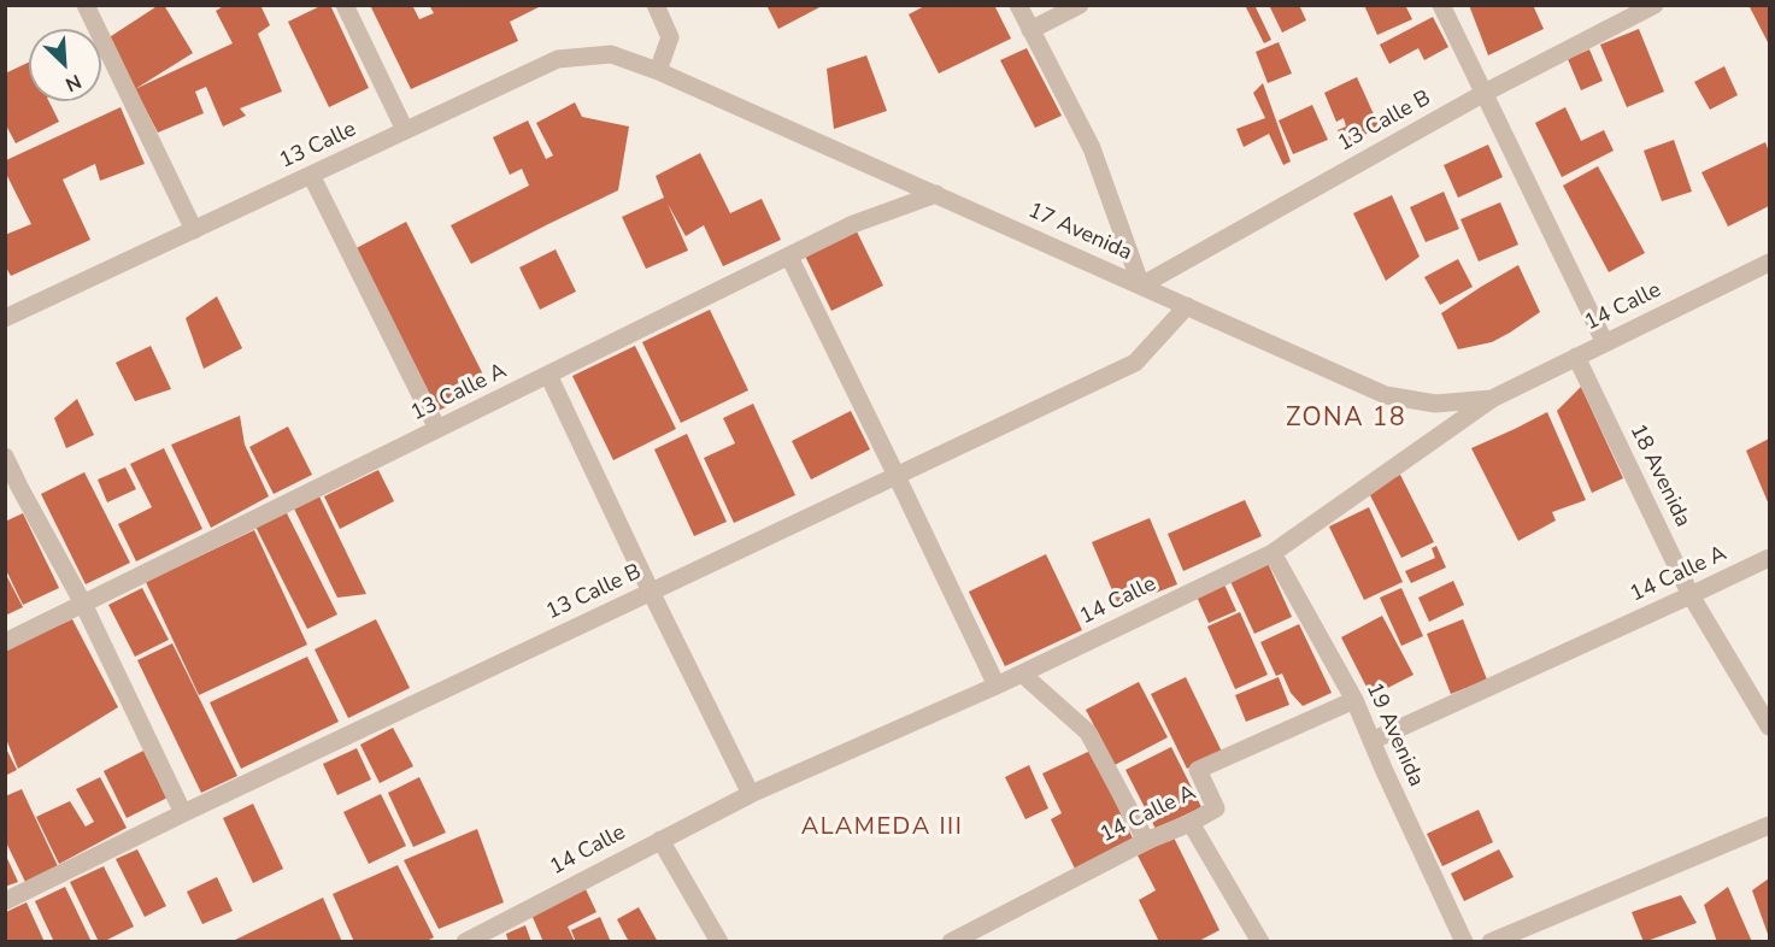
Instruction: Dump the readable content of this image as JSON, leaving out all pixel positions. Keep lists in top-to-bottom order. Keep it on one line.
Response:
{"streets":{"street":["13 Calle B","13 Calle","17 Avenida","14 Calle","13 Calle A","18 Avenida","14 Calle A","19 Avenida"]},"crossings":[["13 Calle B","17 Avenida"],["13 Calle","17 Avenida"],["17 Avenida","14 Calle"],["17 Avenida","13 Calle A"],["14 Calle","18 Avenida"],["14 Calle","19 Avenida"],["18 Avenida","14 Calle A"],["14 Calle A","19 Avenida"]],"districts":["ZONA 18","ALAMEDA III"],"north":"bottom right"}
